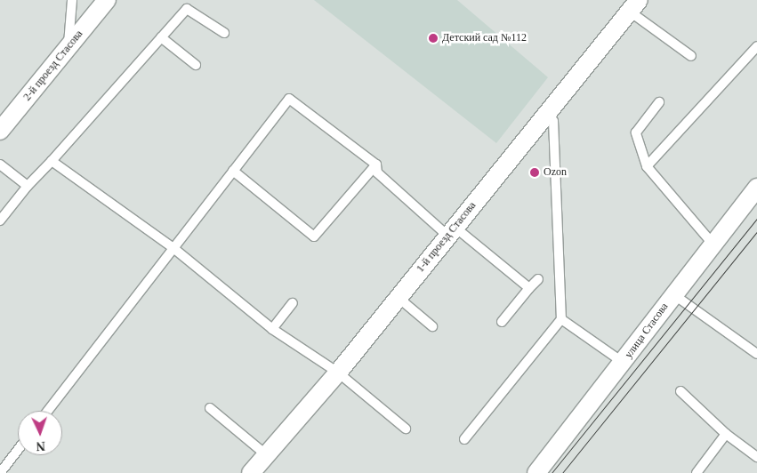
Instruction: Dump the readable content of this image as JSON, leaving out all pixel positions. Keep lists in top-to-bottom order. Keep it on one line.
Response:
{"streets":{"street":["2-й проезд Стасова","1-й проезд Стасова","улица Стасова"]},"places":["Детский сад №112","Ozon"],"north":"bottom"}
